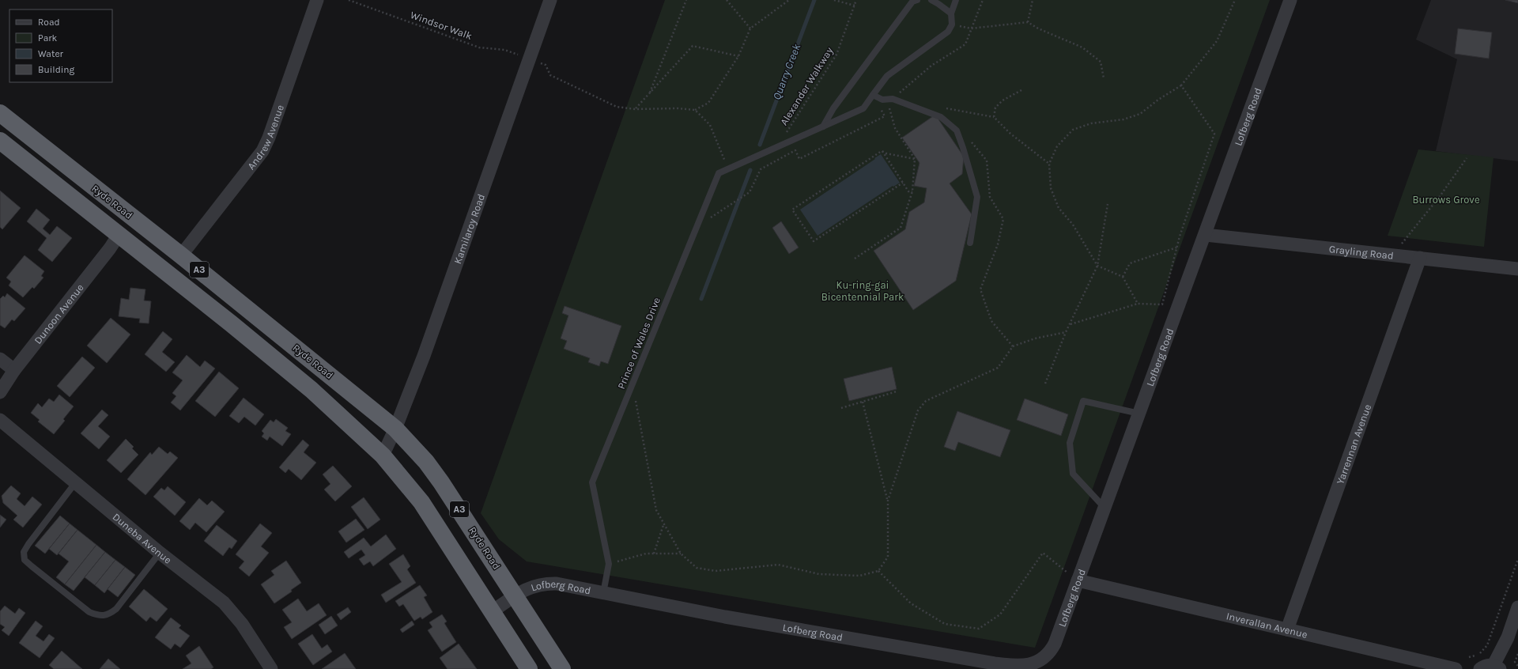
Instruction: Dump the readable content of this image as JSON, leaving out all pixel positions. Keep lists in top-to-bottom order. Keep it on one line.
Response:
{"streets":{"highway":["Ryde Road","A3"],"street":["Lofberg Road","Andrew Avenue","Kamilaroy Road","Grayling Road","Dunoon Avenue","Yarrennan Avenue","Duneba Avenue","Inverallan Avenue"],"lane":["Prince of Wales Drive"],"path":["Windsor Walk","Alexander Walkway"]},"crossings":[["Windsor Walk","Kamilaroy Road"],["Alexander Walkway","Prince of Wales Drive"],["Lofberg Road","Ryde Road"],["Lofberg Road","Grayling Road"],["Lofberg Road","A3"],["Lofberg Road","Prince of Wales Drive"],["Lofberg Road","Inverallan Avenue"],["Andrew Avenue","Ryde Road"],["Ryde Road","Kamilaroy Road"],["Kamilaroy Road","A3"],["Grayling Road","Yarrennan Avenue"],["A3","Dunoon Avenue"],["Yarrennan Avenue","Inverallan Avenue"]],"water":["Quarry Creek"],"parks":["Burrows Grove","Ku-ring-gai Bicentennial Park"],"legend":["Road","Park","Water","Building"]}
